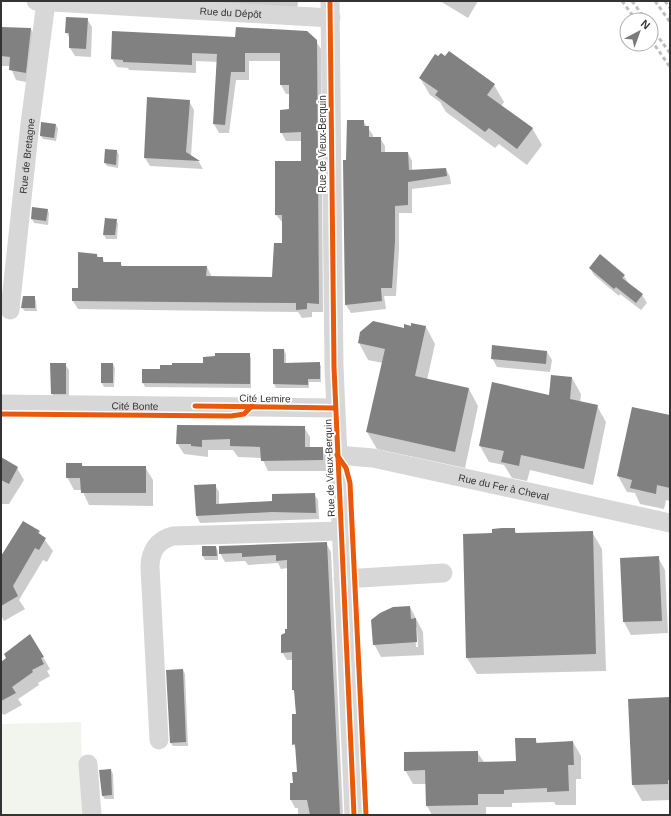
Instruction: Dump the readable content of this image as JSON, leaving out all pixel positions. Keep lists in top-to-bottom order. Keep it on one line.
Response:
{"streets":{"street":["Rue du Dépôt","Rue de Vieux-Berquin","Rue de Bretagne","Cité Lemire","Cité Bonte","Rue du Fer à Cheval"]},"crossings":[["Rue du Dépôt","Rue de Vieux-Berquin"],["Rue du Dépôt","Rue de Bretagne"],["Rue de Vieux-Berquin","Cité Lemire"],["Rue de Vieux-Berquin","Rue du Fer à Cheval"],["Cité Lemire","Cité Bonte"]],"north":"top right"}
